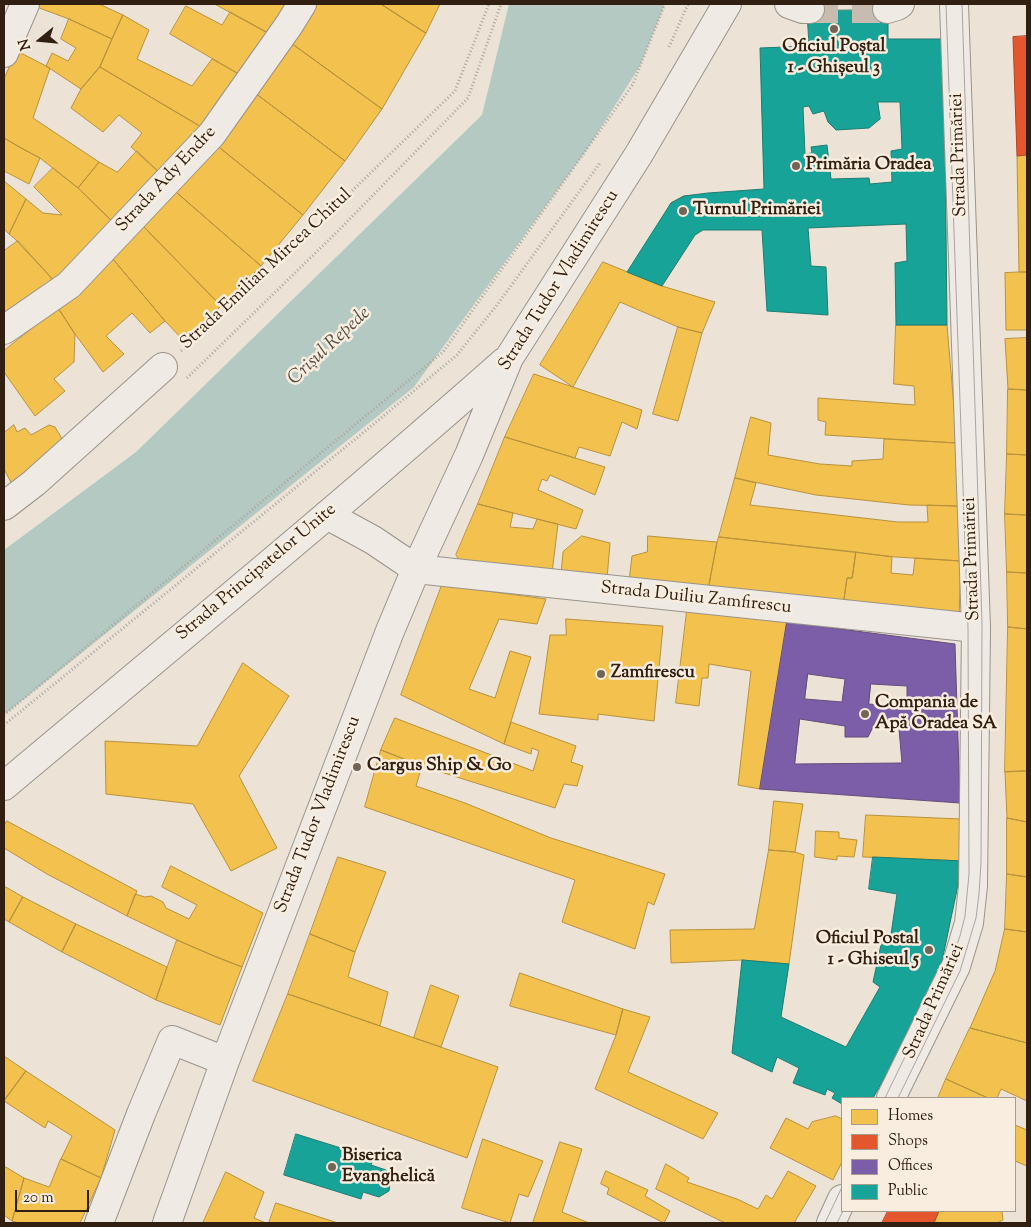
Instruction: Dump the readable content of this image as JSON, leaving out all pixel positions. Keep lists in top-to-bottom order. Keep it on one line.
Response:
{"streets":{"street":["Strada Primăriei","Strada Ady Endre","Strada Tudor Vladimirescu","Strada Principatelor Unite","Strada Duiliu Zamfirescu"],"path":["Strada Emilian Mircea Chitul"]},"crossings":[["Strada Primăriei","Strada Duiliu Zamfirescu"],["Strada Tudor Vladimirescu","Strada Principatelor Unite"],["Strada Tudor Vladimirescu","Strada Duiliu Zamfirescu"]],"water":["Crișul Repede"],"places":["Oficiul Poștal 1 - Ghișeul 3","Primăria Oradea","Turnul Primăriei","Zamfirescu","Compania de Apă Oradea SA","Cargus Ship & Go","Oficiul Postal 1 - Ghiseul 5","Biserica Evanghelică"],"legend":["Homes","Shops","Offices","Public"],"scale_bar":"20 m","north":"left"}
